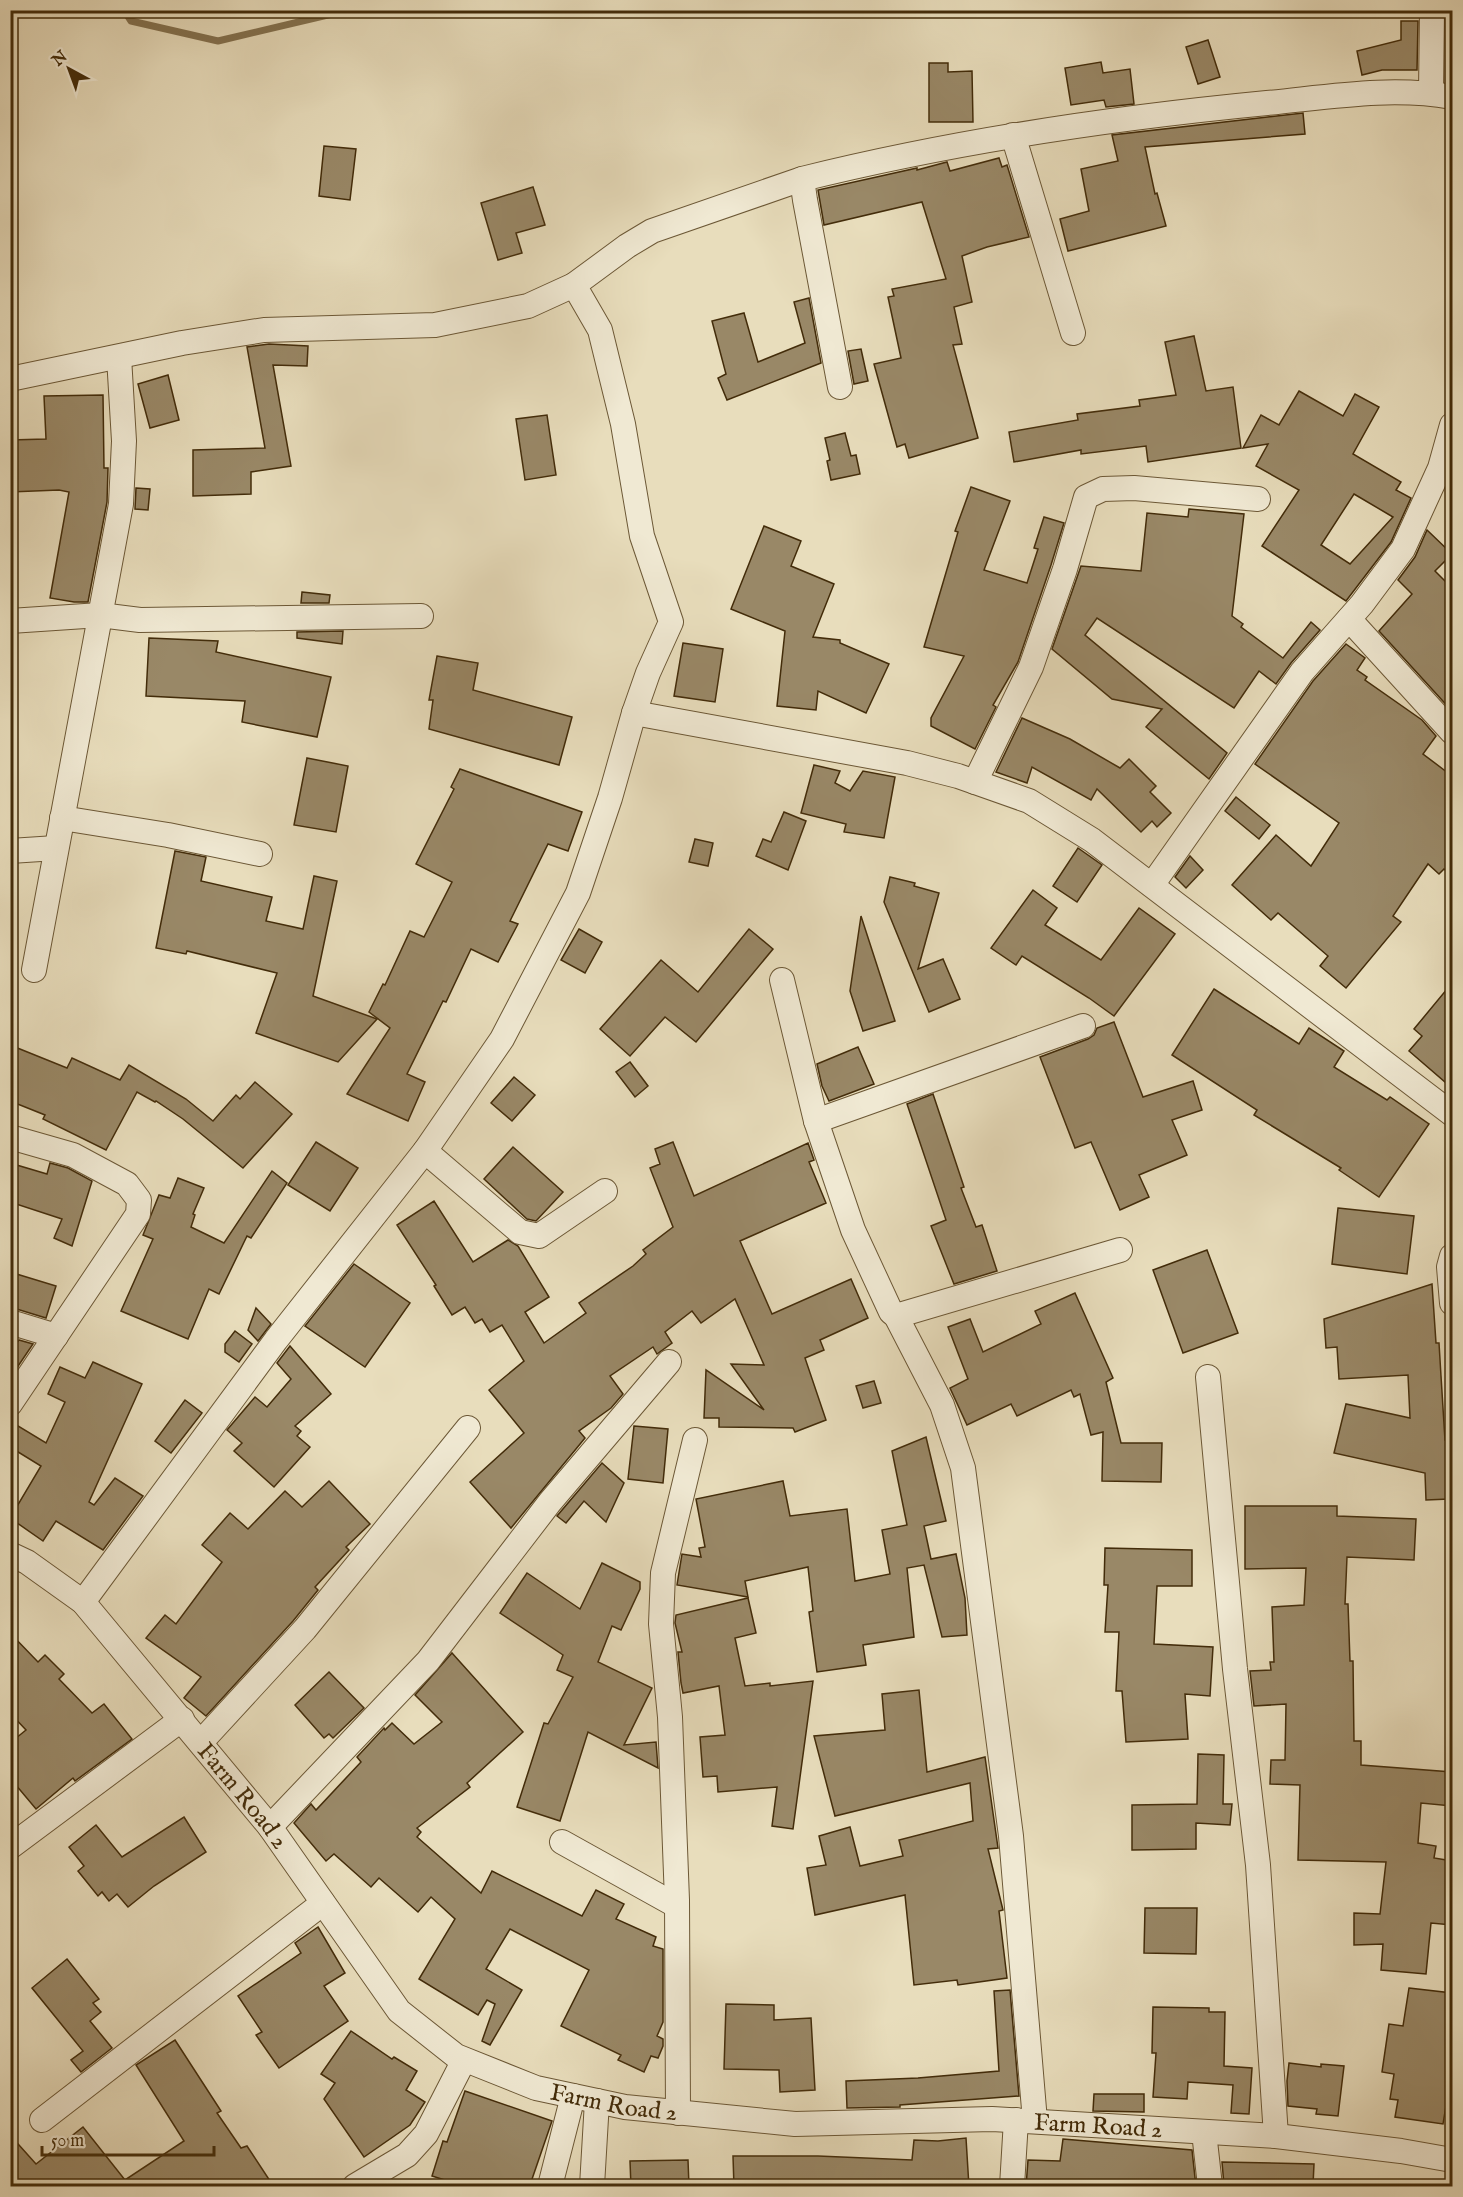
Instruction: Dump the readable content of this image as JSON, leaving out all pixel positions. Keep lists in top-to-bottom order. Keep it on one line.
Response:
{"streets":{"street":["Farm Road 2"]},"scale_bar":"50 m","north":"top left"}
